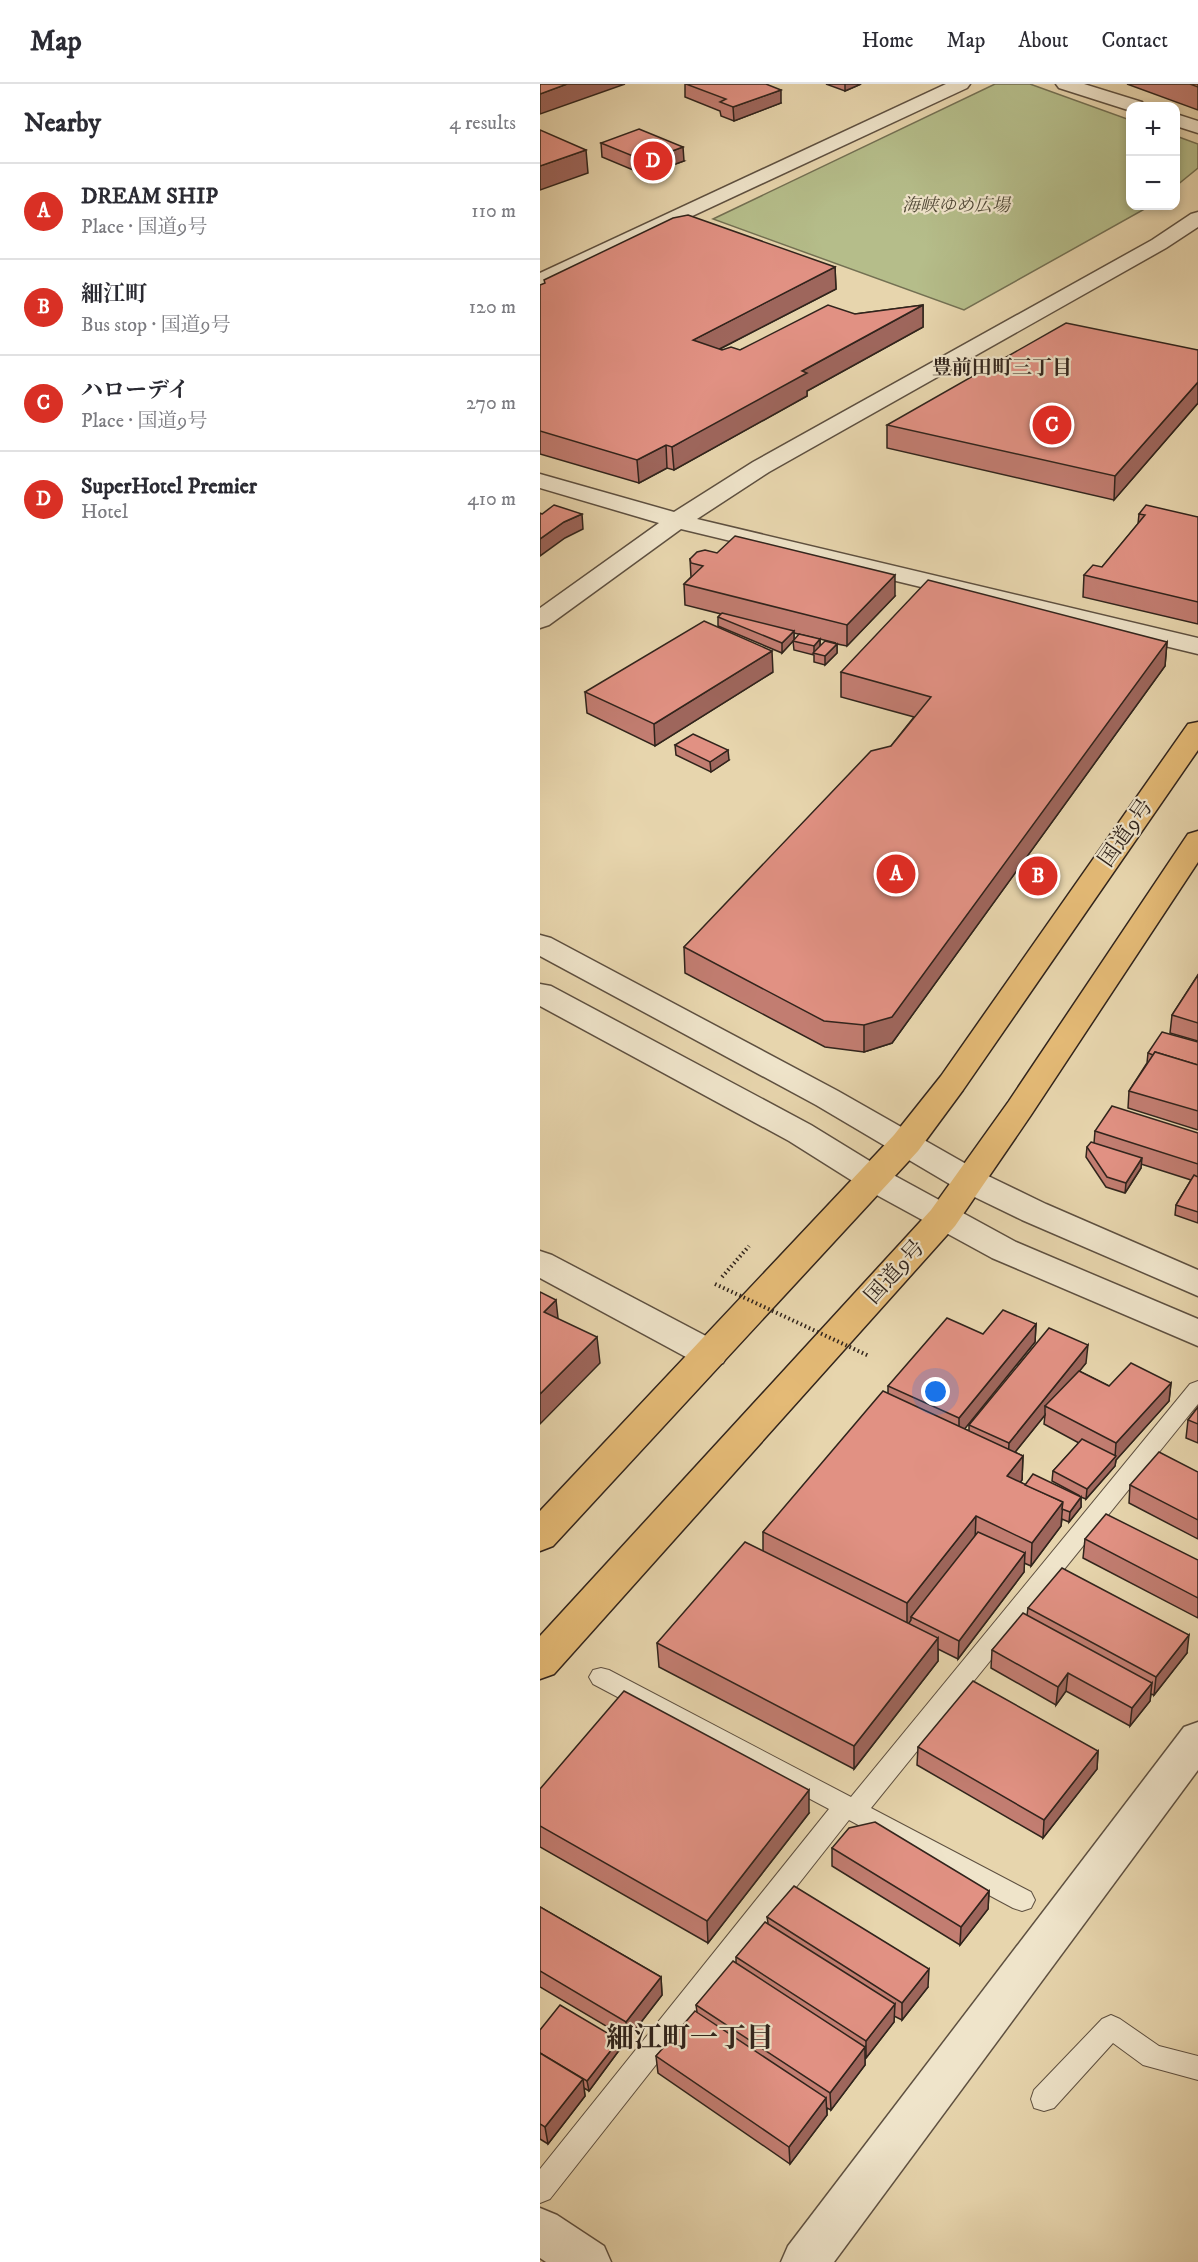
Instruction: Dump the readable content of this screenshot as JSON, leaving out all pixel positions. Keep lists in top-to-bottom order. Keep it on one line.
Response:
{"streets":{"highway":["国道9号"]},"districts":["豊前田町三丁目","細江町一丁目"],"parks":["海峡ゆめ広場"],"page":{"header":"Map","nav":["Home","Map","About","Contact"],"heading":["Nearby","4 results"],"map_buttons":["+","−"],"pins":["D","C","A","B"],"list":[{"mark":"A","name":"DREAM SHIP","note":"Place · 国道9号","value":"110 m"},{"mark":"B","name":"細江町","note":"Bus stop · 国道9号","value":"120 m"},{"mark":"C","name":"ハローデイ","note":"Place · 国道9号","value":"270 m"},{"mark":"D","name":"SuperHotel Premier","note":"Hotel","value":"410 m"}]}}
